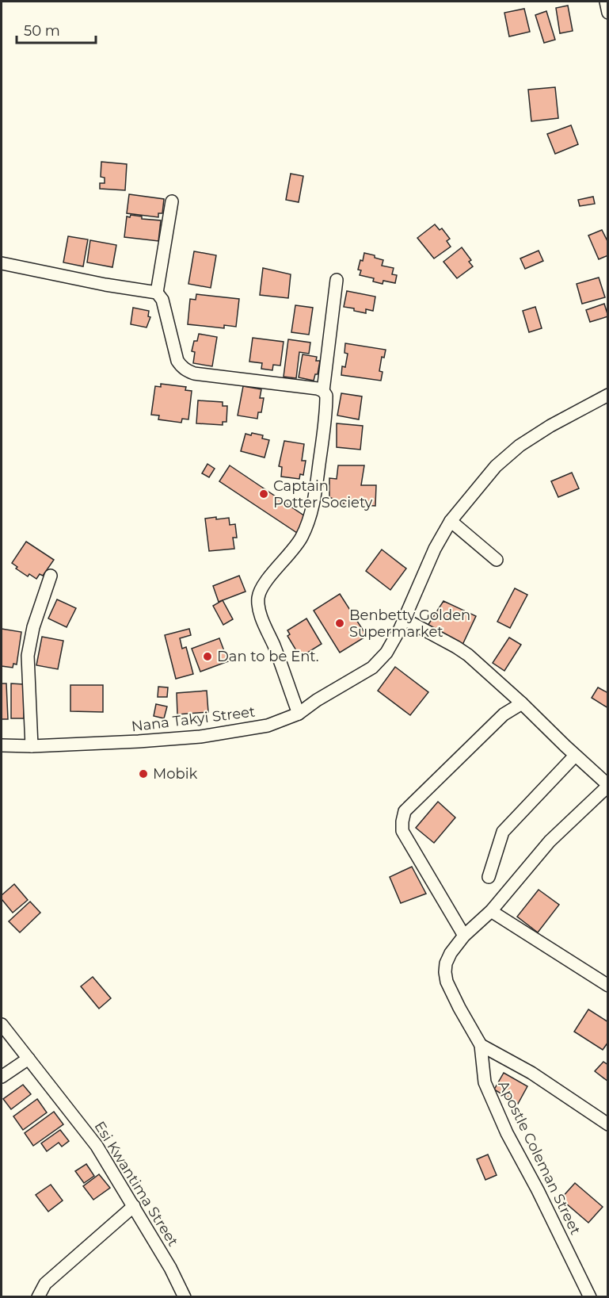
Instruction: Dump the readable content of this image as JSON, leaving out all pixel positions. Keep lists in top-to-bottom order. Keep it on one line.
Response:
{"streets":{"street":["Nana Takyi Street","Apostle Coleman Street","Esi Kwantima Street"]},"places":["Captain Potter Society","Benbetty Golden Supermarket","Dan to be Ent.","Mobik"],"scale_bar":"50 m"}
